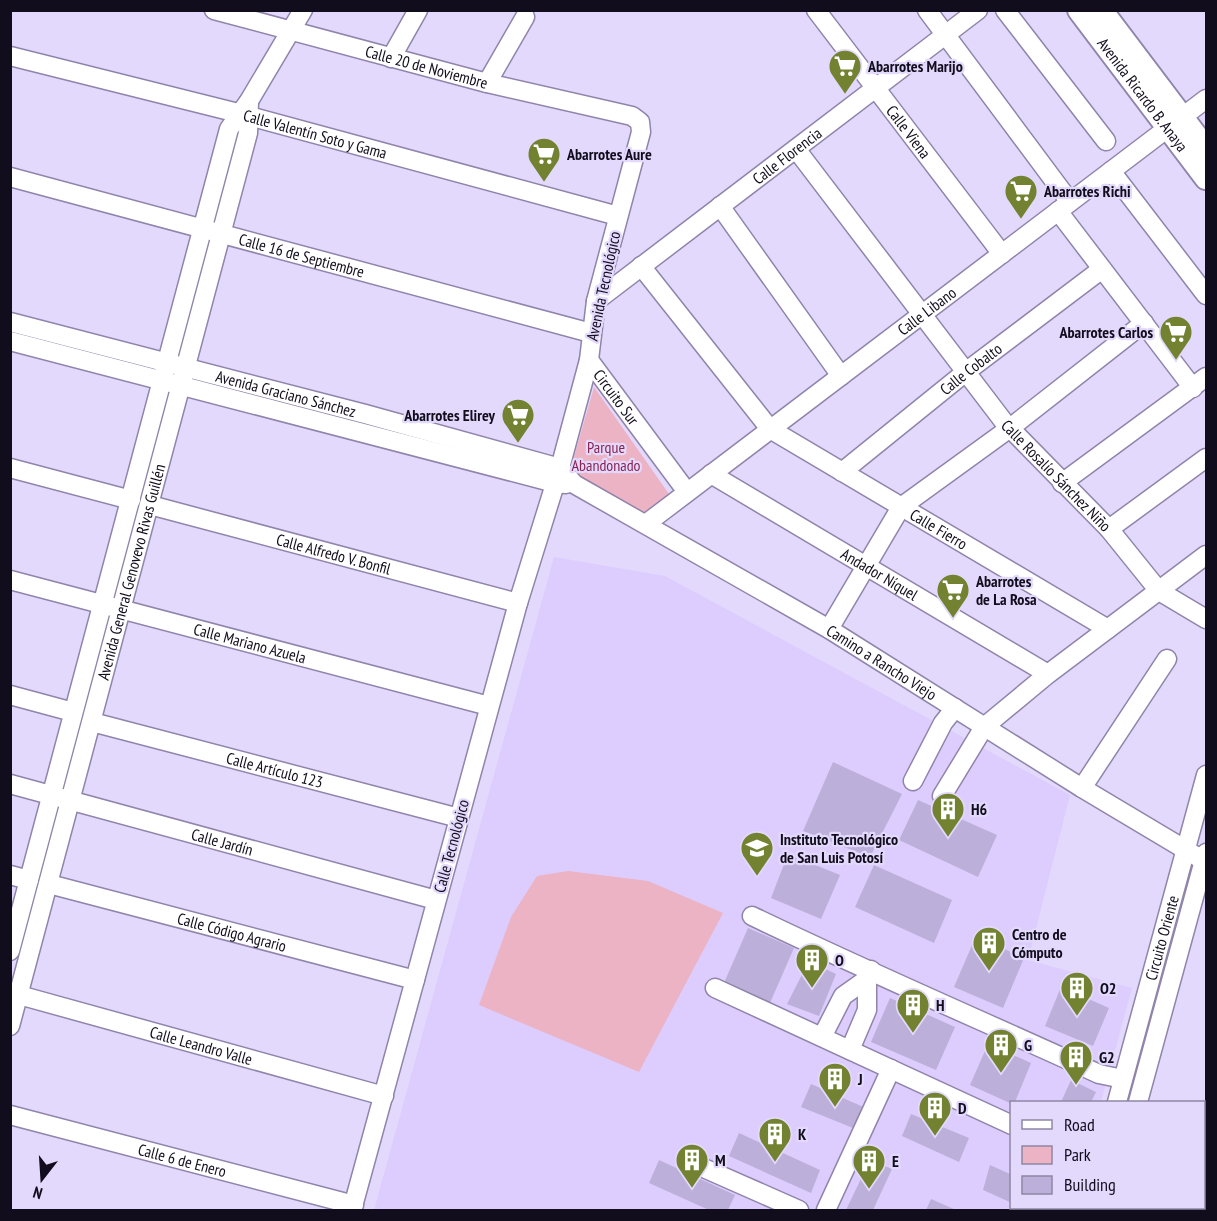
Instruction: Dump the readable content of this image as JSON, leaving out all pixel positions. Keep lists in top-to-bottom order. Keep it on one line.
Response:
{"streets":{"main road":["Avenida Ricardo B. Anaya"],"street":["Calle 20 de Noviembre","Calle Viena","Calle Valentín Soto y Gama","Calle Florencia","Calle 16 de Septiembre","Avenida Tecnológico","Calle Libano","Calle Cobalto","Avenida Graciano Sánchez","Circuito Sur","Calle Rosalío Sánchez Niño","Calle Fierro","Calle Alfredo V. Bonfil","Avenida General Genovevo Rivas Guillén","Andador Níquel","Calle Mariano Azuela","Camino a Rancho Viejo","Calle Artículo 123","Calle Jardín","Calle Tecnológico","Calle Código Agrario","Circuito Oriente","Calle Leandro Valle","Calle 6 de Enero"]},"crossings":[["Calle 20 de Noviembre","Avenida Tecnológico"],["Avenida Ricardo B. Anaya","Calle Libano"],["Calle Viena","Calle Florencia"],["Calle Viena","Calle Libano"],["Calle Valentín Soto y Gama","Avenida Tecnológico"],["Calle Valentín Soto y Gama","Avenida General Genovevo Rivas Guillén"],["Calle Florencia","Avenida Tecnológico"],["Calle Florencia","Calle Rosalío Sánchez Niño"],["Calle 16 de Septiembre","Avenida Tecnológico"],["Calle 16 de Septiembre","Avenida General Genovevo Rivas Guillén"],["Avenida Tecnológico","Avenida Graciano Sánchez"],["Avenida Tecnológico","Circuito Sur"],["Avenida Tecnológico","Camino a Rancho Viejo"],["Avenida Tecnológico","Calle Tecnológico"],["Calle Libano","Circuito Sur"],["Calle Libano","Calle Rosalío Sánchez Niño"],["Calle Libano","Calle Fierro"],["Calle Libano","Andador Níquel"],["Calle Libano","Camino a Rancho Viejo"],["Calle Cobalto","Calle Rosalío Sánchez Niño"],["Calle Cobalto","Calle Fierro"],["Avenida Graciano Sánchez","Avenida General Genovevo Rivas Guillén"],["Avenida Graciano Sánchez","Camino a Rancho Viejo"],["Avenida Graciano Sánchez","Calle Tecnológico"],["Calle Alfredo V. Bonfil","Avenida General Genovevo Rivas Guillén"],["Calle Alfredo V. Bonfil","Calle Tecnológico"],["Avenida General Genovevo Rivas Guillén","Calle Mariano Azuela"],["Avenida General Genovevo Rivas Guillén","Calle Artículo 123"],["Avenida General Genovevo Rivas Guillén","Calle Jardín"],["Avenida General Genovevo Rivas Guillén","Calle Código Agrario"],["Avenida General Genovevo Rivas Guillén","Calle Leandro Valle"],["Calle Mariano Azuela","Calle Tecnológico"],["Camino a Rancho Viejo","Calle Tecnológico"],["Camino a Rancho Viejo","Circuito Oriente"],["Calle Artículo 123","Calle Tecnológico"],["Calle Jardín","Calle Tecnológico"],["Calle Tecnológico","Calle Código Agrario"],["Calle Tecnológico","Calle Leandro Valle"],["Calle Tecnológico","Calle 6 de Enero"]],"parks":["Parque Abandonado"],"places":{"supermarket":["Abarrotes Marijo","Abarrotes Aure","Abarrotes Richi","Abarrotes Carlos","Abarrotes Elirey","Abarrotes de La Rosa"],"building":["H6","Centro de Cómputo","O","O2","H","G","G2","J","D","K","M","E"],"school or university":["Instituto Tecnológico de San Luis Potosí"]},"legend":["Road","Park","Building"],"north":"bottom"}
